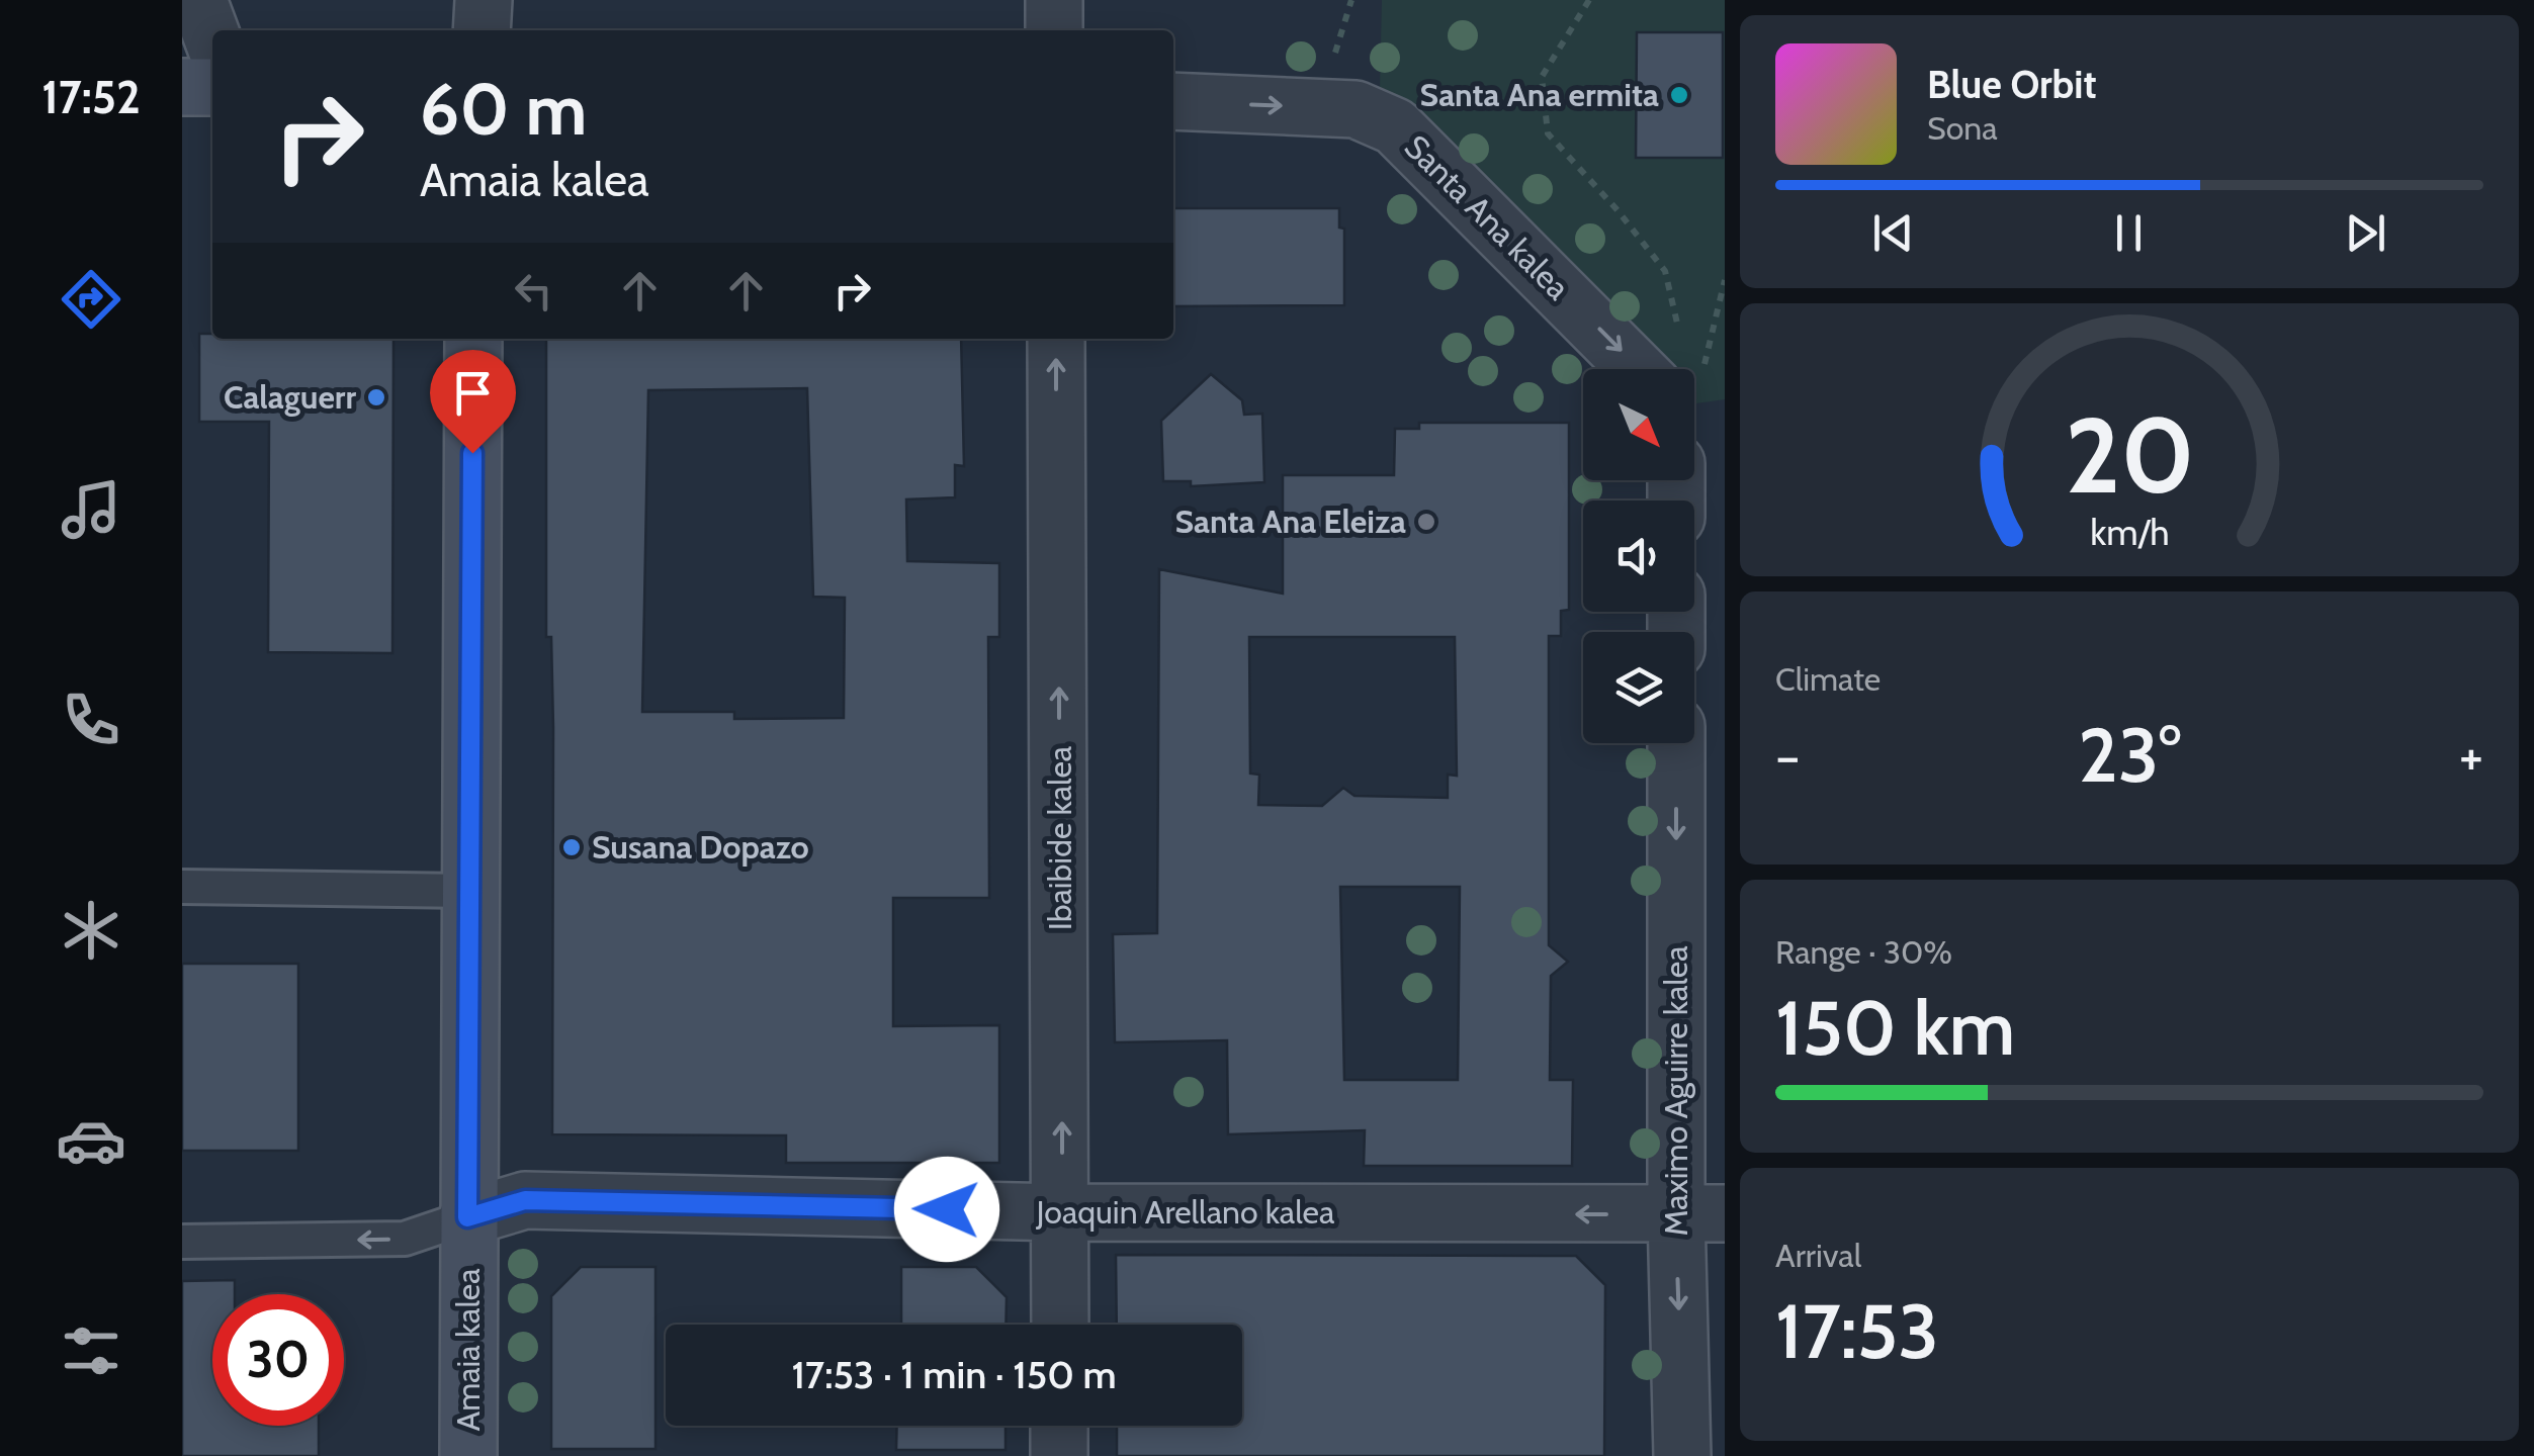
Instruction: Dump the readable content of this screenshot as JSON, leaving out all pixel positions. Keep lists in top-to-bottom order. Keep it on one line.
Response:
{"streets":{"street":["Santa Ana kalea","Ibaibide kalea","Maximo Aguirre kalea","Joaquin Arellano kalea","Amaia kalea"]},"crossings":[["Ibaibide kalea","Joaquin Arellano kalea"],["Maximo Aguirre kalea","Joaquin Arellano kalea"],["Joaquin Arellano kalea","Amaia kalea"]],"one_way":["Santa Ana kalea","Ibaibide kalea","Maximo Aguirre kalea","Joaquin Arellano kalea"],"places":["Santa Ana ermita","Calaguerr","Santa Ana Eleiza","Susana Dopazo"],"north":"bottom right","page":{"tabs":"17:52","turn":["60 m","Amaia kalea"],"song":["Blue Orbit","Sona"],"tile":["Climate",["Range · 30%","150 km"],["Arrival","17:53"]],"heat":["−","23°","+"],"limit":"30","trip":"17:53 · 1 min · 150 m","gauge":["20","km/h"]}}
